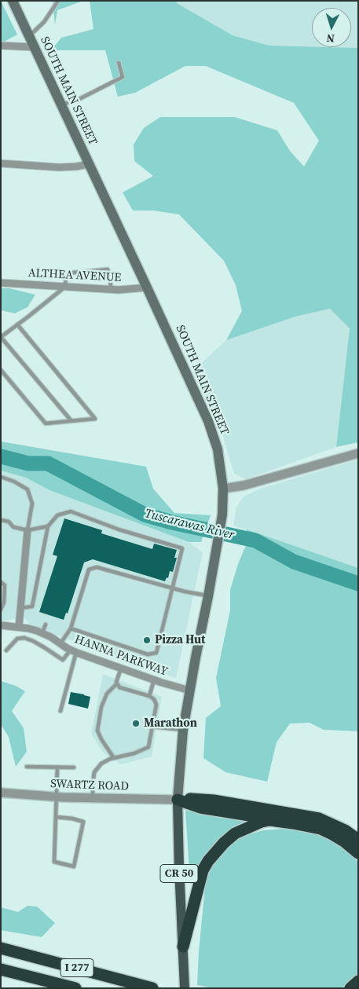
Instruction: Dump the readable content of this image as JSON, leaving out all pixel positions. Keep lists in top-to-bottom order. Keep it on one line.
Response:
{"streets":{"highway":["I 277"],"main road":["SOUTH MAIN STREET","CR 50"],"street":["ALTHEA AVENUE","HANNA PARKWAY","SWARTZ ROAD"]},"crossings":[["SOUTH MAIN STREET","ALTHEA AVENUE"],["SOUTH MAIN STREET","HANNA PARKWAY"],["SOUTH MAIN STREET","SWARTZ ROAD"]],"water":["Tuscarawas River"],"places":["Pizza Hut","Marathon"],"north":"bottom"}
